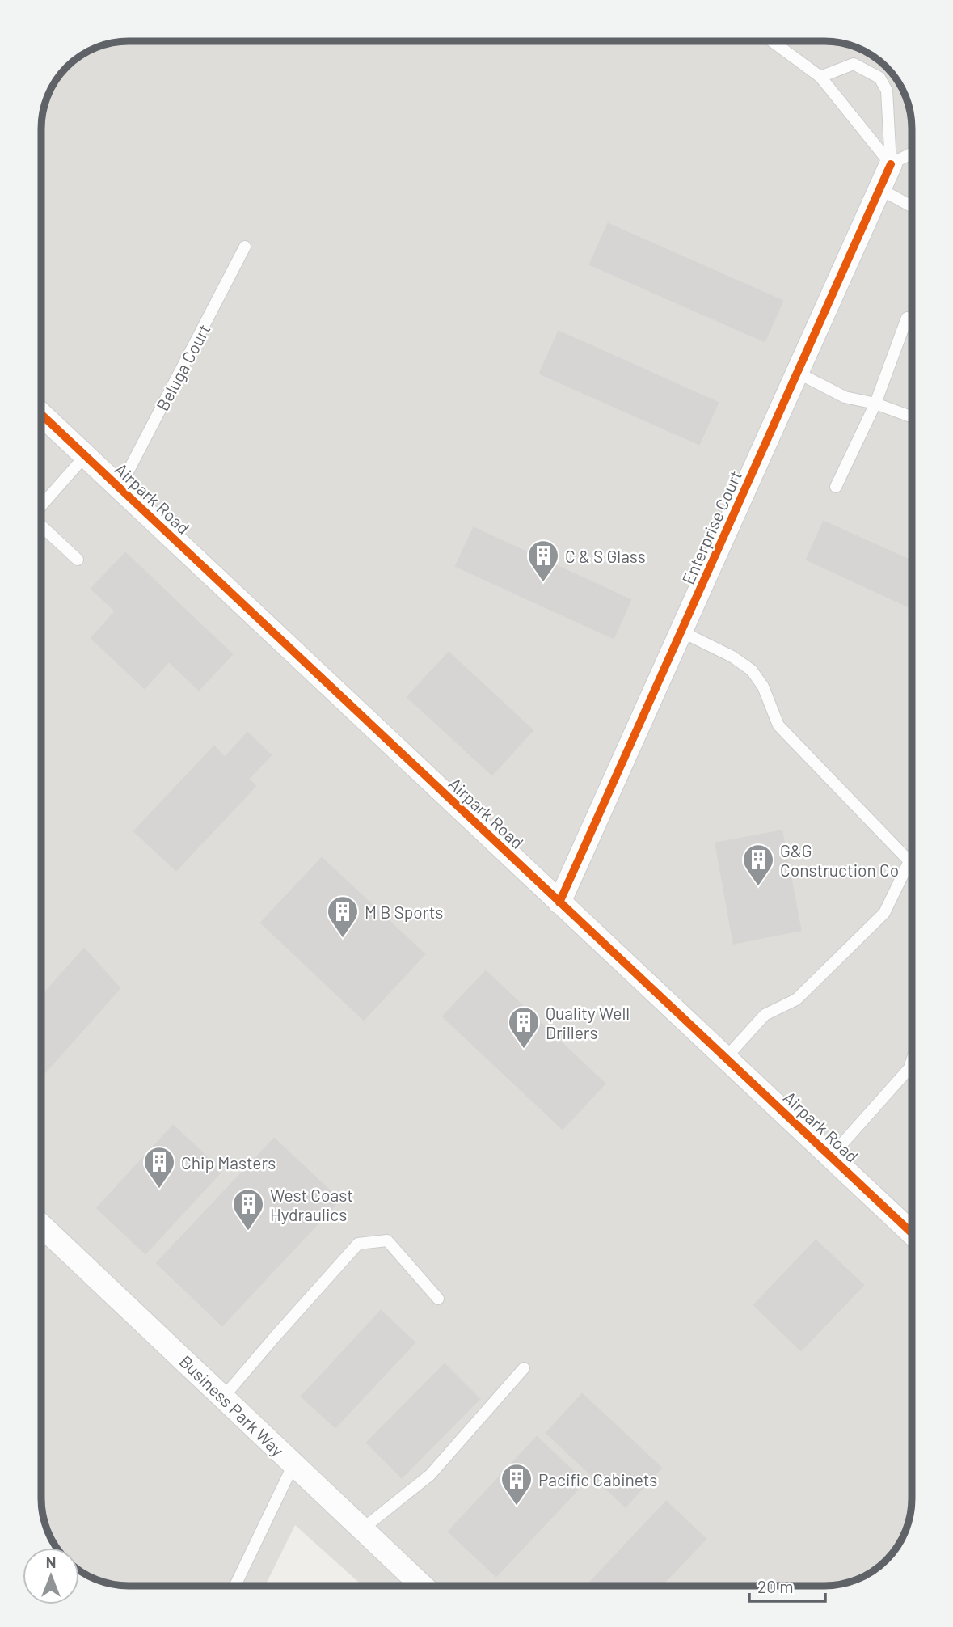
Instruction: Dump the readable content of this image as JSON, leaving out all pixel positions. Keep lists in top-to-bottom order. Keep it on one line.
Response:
{"streets":{"street":["Airpark Road","Enterprise Court","Business Park Way"],"lane":["Beluga Court"]},"crossings":[["Beluga Court","Airpark Road"],["Airpark Road","Enterprise Court"]],"places":{"building":["C & S Glass","G&G Construction Co","M B Sports","Quality Well Drillers","Chip Masters","West Coast Hydraulics","Pacific Cabinets"]},"scale_bar":"20 m","north":"top"}
